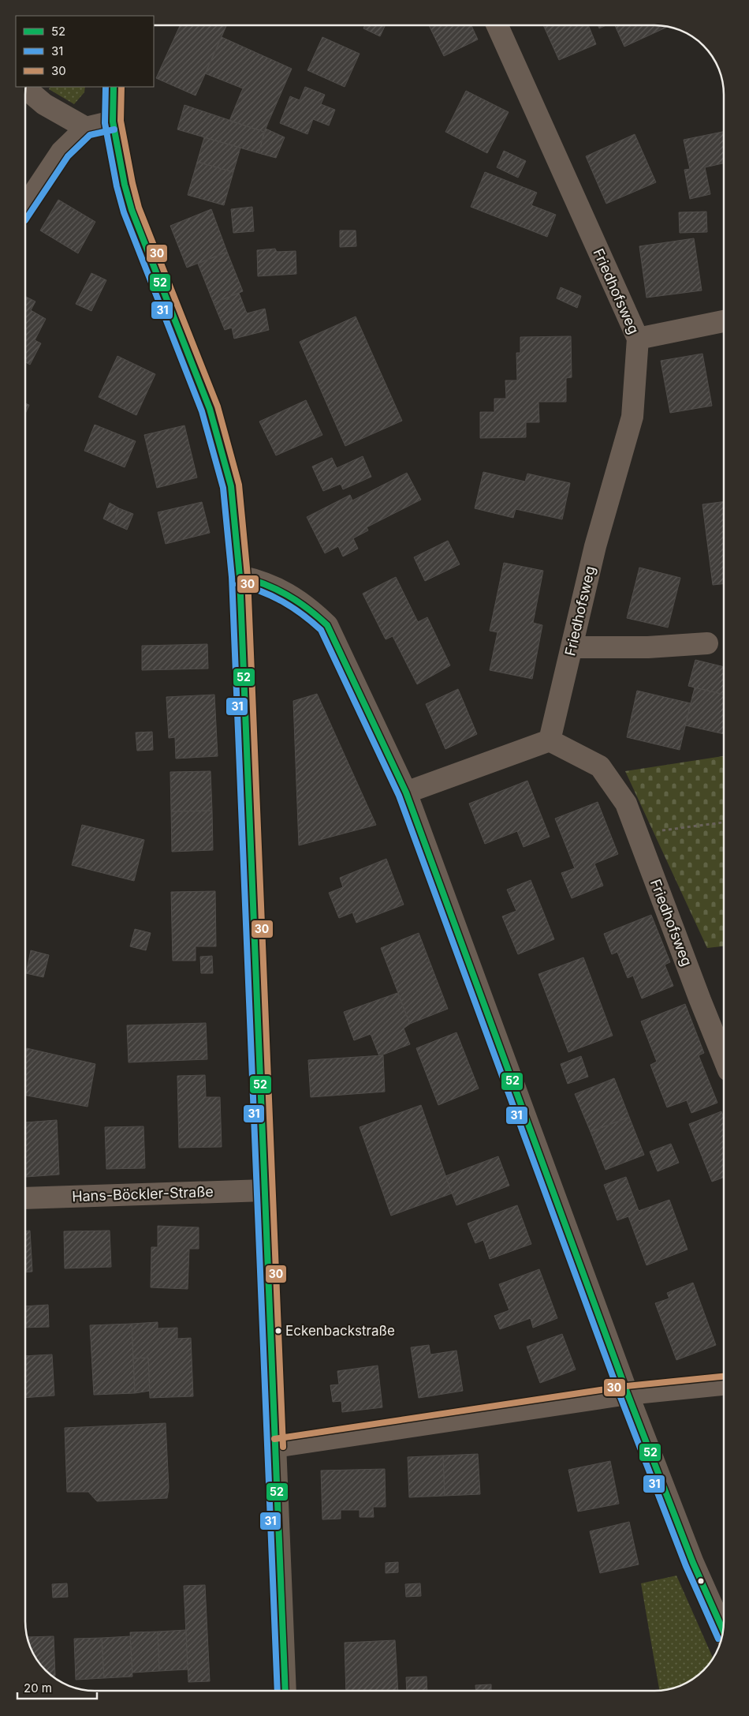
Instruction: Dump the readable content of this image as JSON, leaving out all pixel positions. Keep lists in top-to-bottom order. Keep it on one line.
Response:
{"streets":{"street":["Friedhofsweg","Hans-Böckler-Straße"]},"places":["Eckenbackstraße"],"lines":["transit line 52","transit line 31","transit line 30"],"legend":["52","31","30"],"scale_bar":"20 m"}
